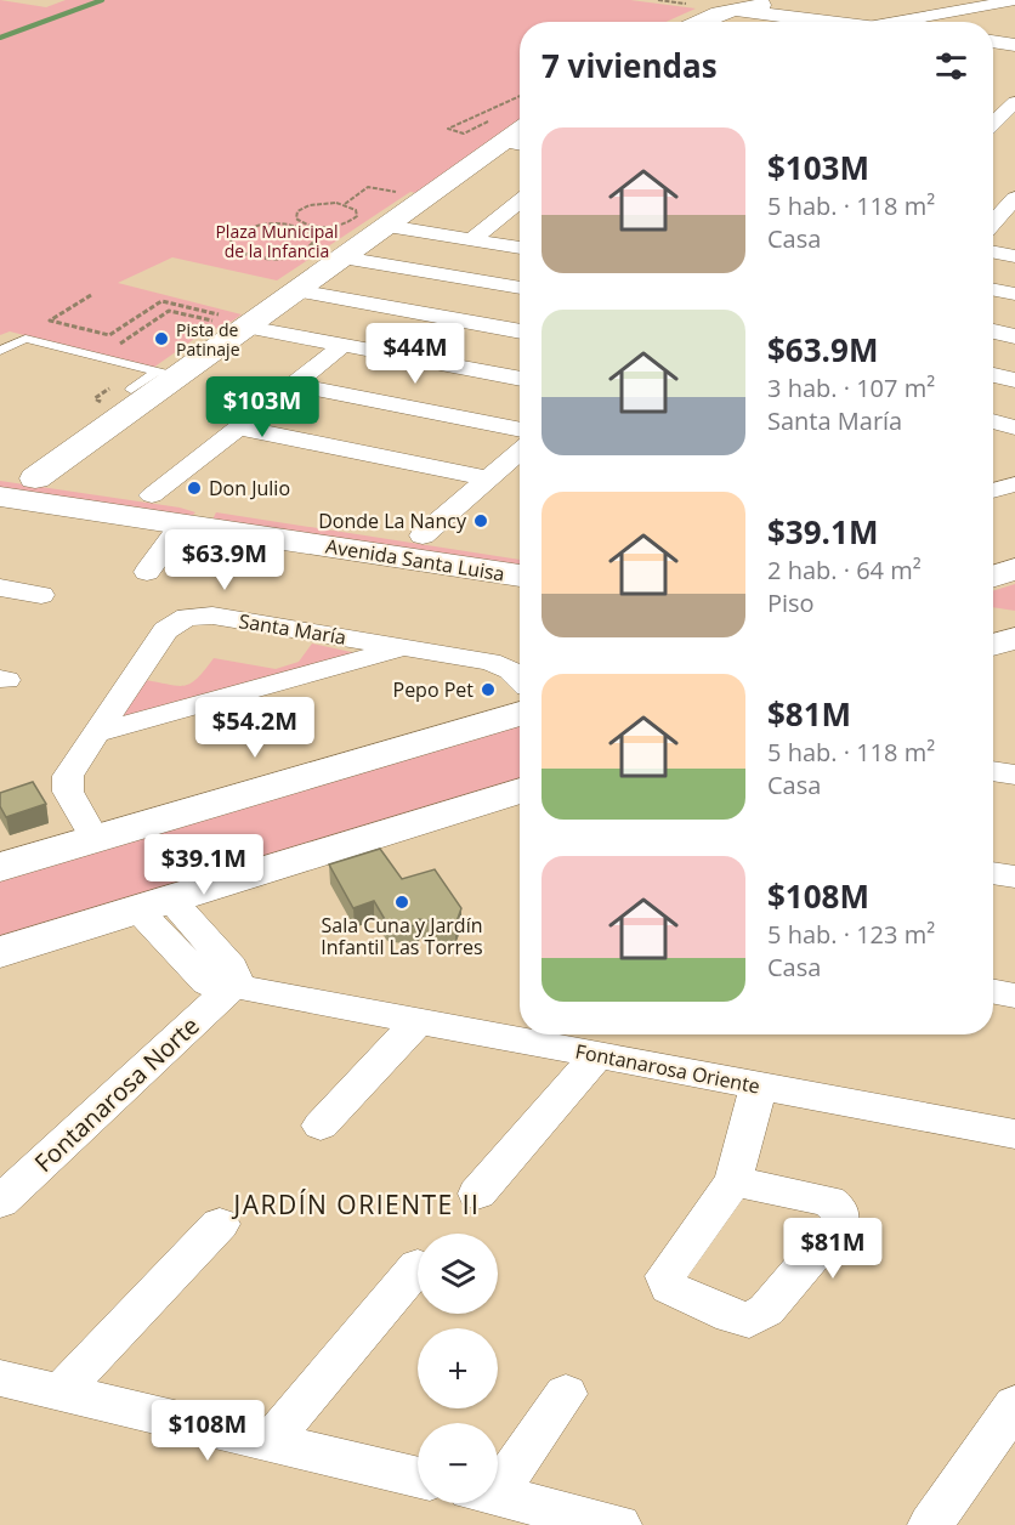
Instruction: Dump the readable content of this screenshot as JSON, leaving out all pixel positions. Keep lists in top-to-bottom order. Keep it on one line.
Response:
{"streets":{"street":["Avenida Santa Luisa","Santa María","Fontanarosa Oriente","Fontanarosa Norte"]},"crossings":[["Fontanarosa Oriente","Fontanarosa Norte"]],"districts":["JARDÍN ORIENTE II"],"parks":["Plaza Municipal de la Infancia"],"places":["Pista de Patinaje","Don Julio","Donde La Nancy","Pepo Pet","Sala Cuna y Jardín Infantil Las Torres"],"page":{"heading":"7 viviendas","list":[{"name":"$103M","note":"5 hab. · 118 m² · Casa"},{"name":"$63.9M","note":"3 hab. · 107 m² · Santa María"},{"name":"$39.1M","note":"2 hab. · 64 m² · Piso"},{"name":"$81M","note":"5 hab. · 118 m² · Casa"},{"name":"$108M","note":"5 hab. · 123 m² · Casa"}],"price":["$44M","$103M","$63.9M","$54.2M","$39.1M","$81M","$108M"],"map_buttons":["+","−"]}}
